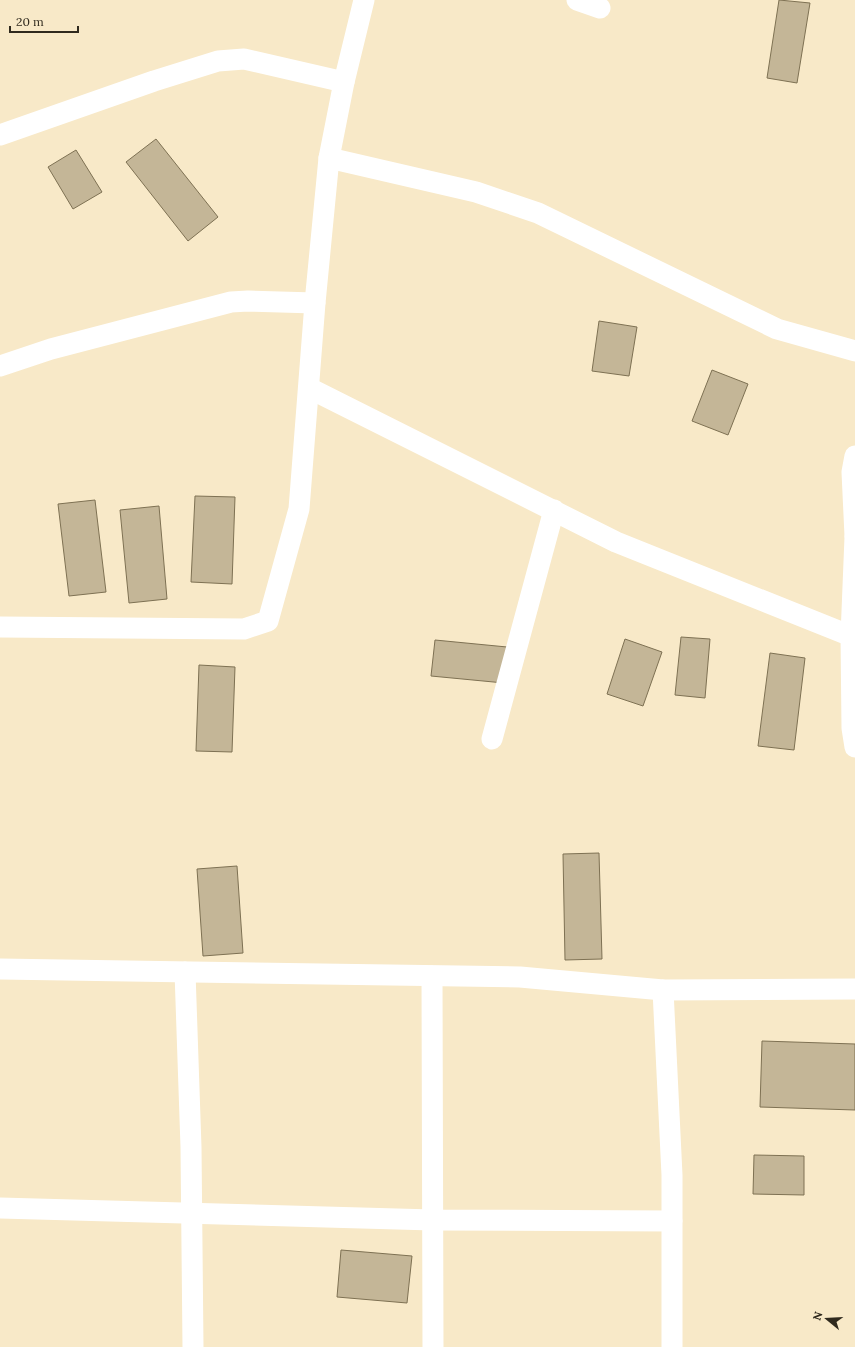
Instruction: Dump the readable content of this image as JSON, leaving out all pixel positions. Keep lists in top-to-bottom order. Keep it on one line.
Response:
{"scale_bar":"20 m","north":"left"}
